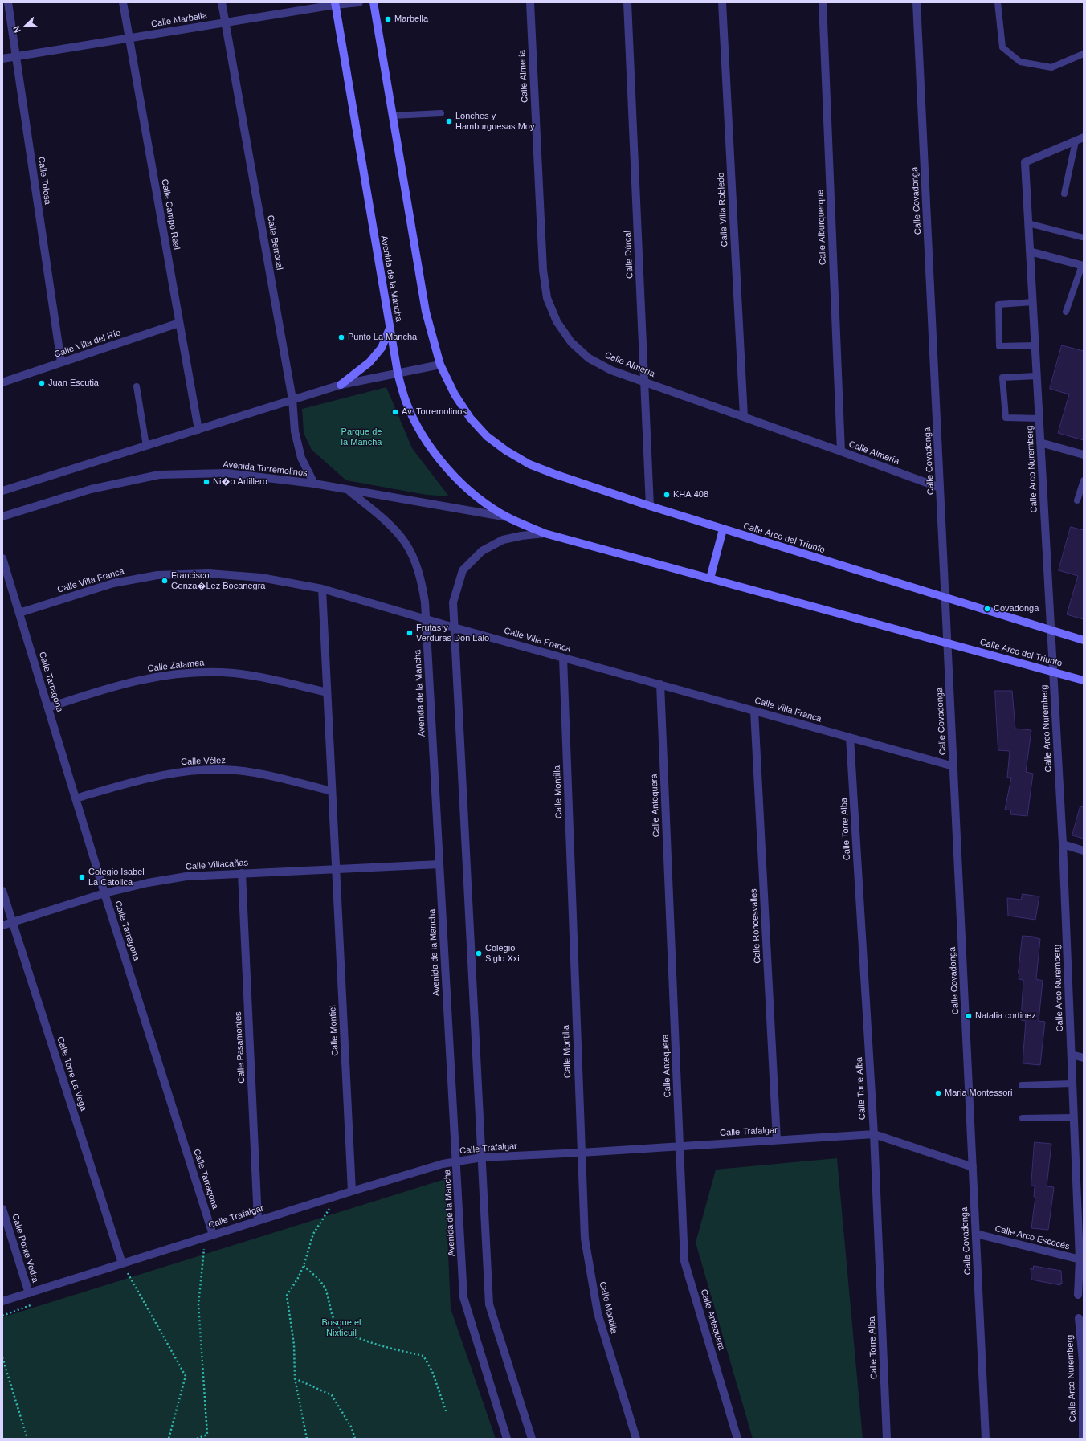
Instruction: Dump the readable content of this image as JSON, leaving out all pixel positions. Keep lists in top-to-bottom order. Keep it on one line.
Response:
{"streets":{"street":["Calle Marbella","Calle Almería","Calle Tolosa","Calle Covadonga","Calle Villa Robledo","Calle Campo Real","Calle Alburquerque","Calle Berrocal","Calle Dúrcal","Avenida de la Mancha","Calle Villa del Río","Avenida Torremolinos","Calle Arco Nuremberg","Calle Arco del Triunfo","Calle Villa Franca","Calle Zalamea","Calle Tarragona","Calle Vélez","Calle Montilla","Calle Antequera","Calle Torre Alba","Calle Villacañas","Calle Roncesvalles","Calle Montiel","Calle Pasamontes","Calle Torre La Vega","Calle Trafalgar","Calle Arco Escocés","Calle Ponte Vedra"]},"crossings":[["Calle Marbella","Calle Tolosa"],["Calle Marbella","Calle Campo Real"],["Calle Marbella","Calle Berrocal"],["Calle Marbella","Avenida de la Mancha"],["Calle Almería","Calle Covadonga"],["Calle Almería","Calle Villa Robledo"],["Calle Almería","Calle Alburquerque"],["Calle Almería","Calle Dúrcal"],["Calle Tolosa","Calle Villa del Río"],["Calle Covadonga","Calle Arco del Triunfo"],["Calle Covadonga","Calle Villa Franca"],["Calle Covadonga","Calle Trafalgar"],["Calle Covadonga","Calle Arco Escocés"],["Calle Campo Real","Calle Villa del Río"],["Calle Berrocal","Avenida Torremolinos"],["Calle Dúrcal","Calle Arco del Triunfo"],["Avenida de la Mancha","Avenida Torremolinos"],["Avenida de la Mancha","Calle Arco del Triunfo"],["Avenida de la Mancha","Calle Villa Franca"],["Avenida de la Mancha","Calle Villacañas"],["Avenida de la Mancha","Calle Trafalgar"],["Avenida Torremolinos","Calle Arco del Triunfo"],["Calle Arco Nuremberg","Calle Arco del Triunfo"],["Calle Arco Nuremberg","Calle Arco Escocés"],["Calle Villa Franca","Calle Tarragona"],["Calle Villa Franca","Calle Montilla"],["Calle Villa Franca","Calle Antequera"],["Calle Villa Franca","Calle Torre Alba"],["Calle Villa Franca","Calle Roncesvalles"],["Calle Villa Franca","Calle Montiel"],["Calle Zalamea","Calle Tarragona"],["Calle Zalamea","Calle Montiel"],["Calle Tarragona","Calle Vélez"],["Calle Tarragona","Calle Villacañas"],["Calle Tarragona","Calle Trafalgar"],["Calle Vélez","Calle Montiel"],["Calle Montilla","Calle Trafalgar"],["Calle Antequera","Calle Trafalgar"],["Calle Torre Alba","Calle Trafalgar"],["Calle Villacañas","Calle Montiel"],["Calle Villacañas","Calle Pasamontes"],["Calle Villacañas","Calle Torre La Vega"],["Calle Roncesvalles","Calle Trafalgar"],["Calle Montiel","Calle Trafalgar"],["Calle Pasamontes","Calle Trafalgar"],["Calle Torre La Vega","Calle Trafalgar"],["Calle Trafalgar","Calle Ponte Vedra"]],"parks":["Parque de la Mancha","Bosque el Nixticuil"],"places":["Marbella","Lonches y Hamburguesas Moy","Punto La Mancha","Juan Escutia","Av. Torremolinos","Ni�o Artillero","KHA 408","Francisco Gonza�Lez Bocanegra","Covadonga","Frutas y Verduras Don Lalo","Colegio Isabel La Catolica","Colegio Siglo Xxi","Natalia cortinez","Maria Montessori"],"north":"left"}
